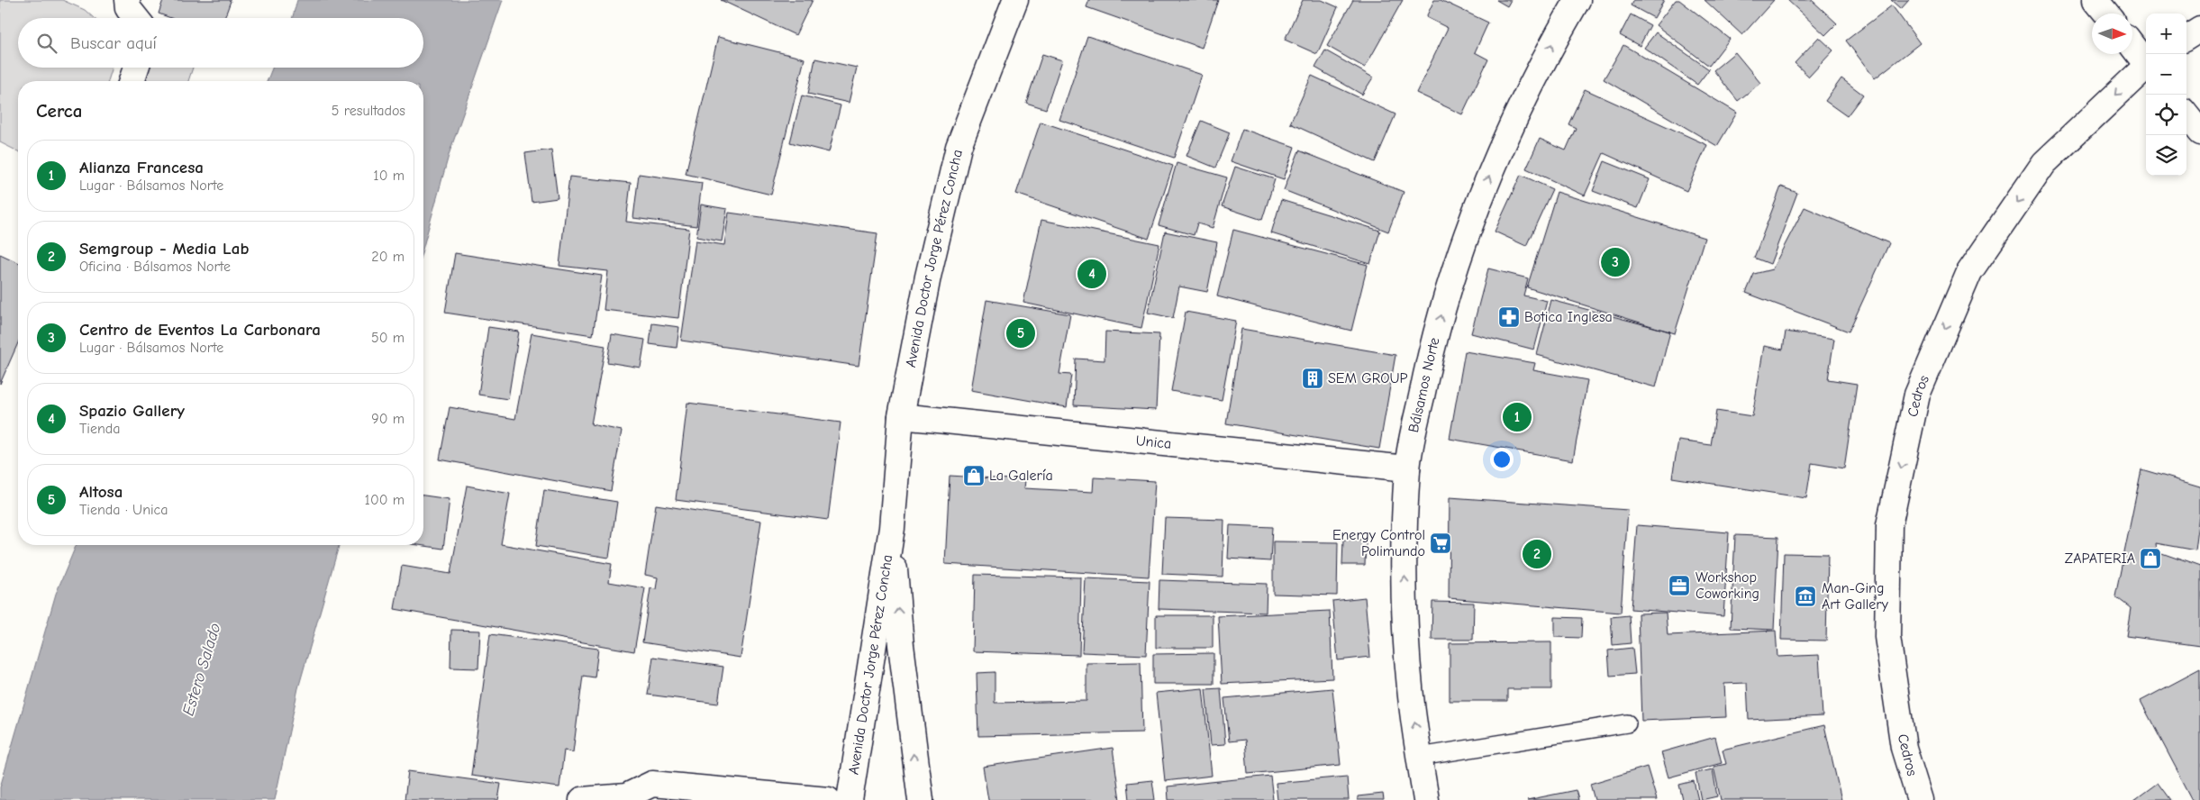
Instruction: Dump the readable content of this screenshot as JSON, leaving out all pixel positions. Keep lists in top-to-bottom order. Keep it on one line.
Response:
{"streets":{"street":["Avenida Doctor Jorge Pérez Concha","Bálsamos Norte","Cedros","Unica"]},"crossings":[["Avenida Doctor Jorge Pérez Concha","Unica"],["Bálsamos Norte","Unica"]],"one_way":["Bálsamos Norte","Cedros"],"water":["Estero Salado"],"places":{"pharmacy":["Botica Inglesa"],"building":["SEM GROUP"],"shop":["La Galería","ZAPATERIA"],"supermarket":["Energy Control Polimundo"],"office":["Workshop Coworking"],"museum":["Man-Ging Art Gallery"]},"north":"right","page":{"map_buttons":["+","−"],"search":"Buscar aquí","heading":["Cerca","5 resultados"],"list":[{"mark":"1","name":"Alianza Francesa","note":"Lugar · Bálsamos Norte","value":"10 m"},{"mark":"2","name":"Semgroup - Media Lab","note":"Oficina · Bálsamos Norte","value":"20 m"},{"mark":"3","name":"Centro de Eventos La Carbonara","note":"Lugar · Bálsamos Norte","value":"50 m"},{"mark":"4","name":"Spazio Gallery","note":"Tienda","value":"90 m"},{"mark":"5","name":"Altosa","note":"Tienda · Unica","value":"100 m"}],"pins":["3","4","5","1","2"]}}
